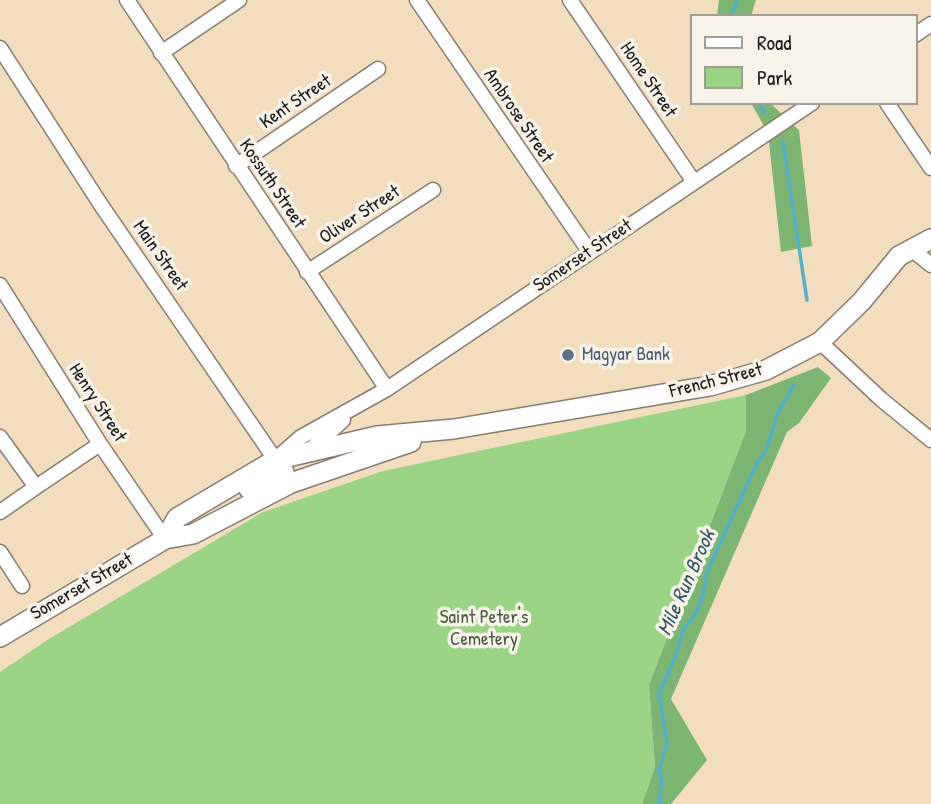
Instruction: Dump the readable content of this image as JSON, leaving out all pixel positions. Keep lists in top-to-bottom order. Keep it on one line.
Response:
{"streets":{"main road":["Somerset Street","French Street"],"street":["Home Street","Kent Street","Ambrose Street","Kossuth Street","Oliver Street","Main Street","Henry Street"]},"crossings":[["Home Street","Somerset Street"],["Kent Street","Kossuth Street"],["Ambrose Street","Somerset Street"],["Kossuth Street","Oliver Street"],["Kossuth Street","Somerset Street"],["Main Street","Somerset Street"],["Main Street","French Street"],["Somerset Street","French Street"],["Somerset Street","Henry Street"]],"water":["Mile Run Brook"],"parks":["Saint Peter's Cemetery"],"places":["Magyar Bank"],"legend":["Road","Park"]}
